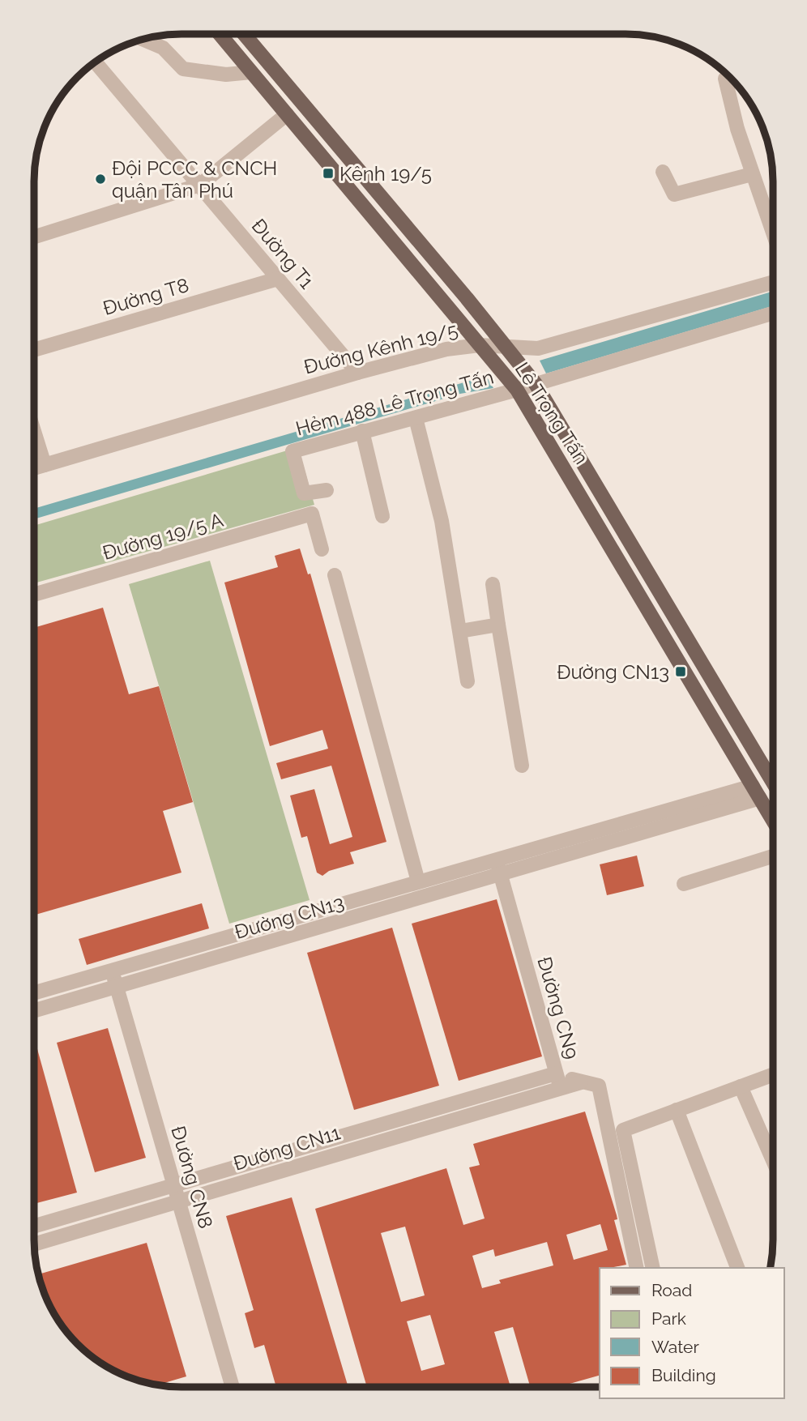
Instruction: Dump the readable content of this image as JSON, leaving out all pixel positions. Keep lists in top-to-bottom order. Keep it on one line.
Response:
{"streets":{"main road":["Lê Trọng Tấn"],"street":["Đường T1","Đường T8","Đường Kênh 19/5","Hẻm 488 Lê Trọng Tấn","Đường 19/5 A","Đường CN13","Đường CN9","Đường CN11","Đường CN8"]},"crossings":[["Đường T1","Đường T8"],["Đường T1","Đường Kênh 19/5"],["Đường Kênh 19/5","Lê Trọng Tấn"],["Hẻm 488 Lê Trọng Tấn","Lê Trọng Tấn"],["Lê Trọng Tấn","Đường CN13"],["Đường CN13","Đường CN9"],["Đường CN13","Đường CN8"],["Đường CN9","Đường CN11"],["Đường CN11","Đường CN8"]],"places":{"transit":["Kênh 19/5","Đường CN13"],"other":["Đội PCCC & CNCH quận Tân Phú"]},"legend":["Road","Park","Water","Building"]}
